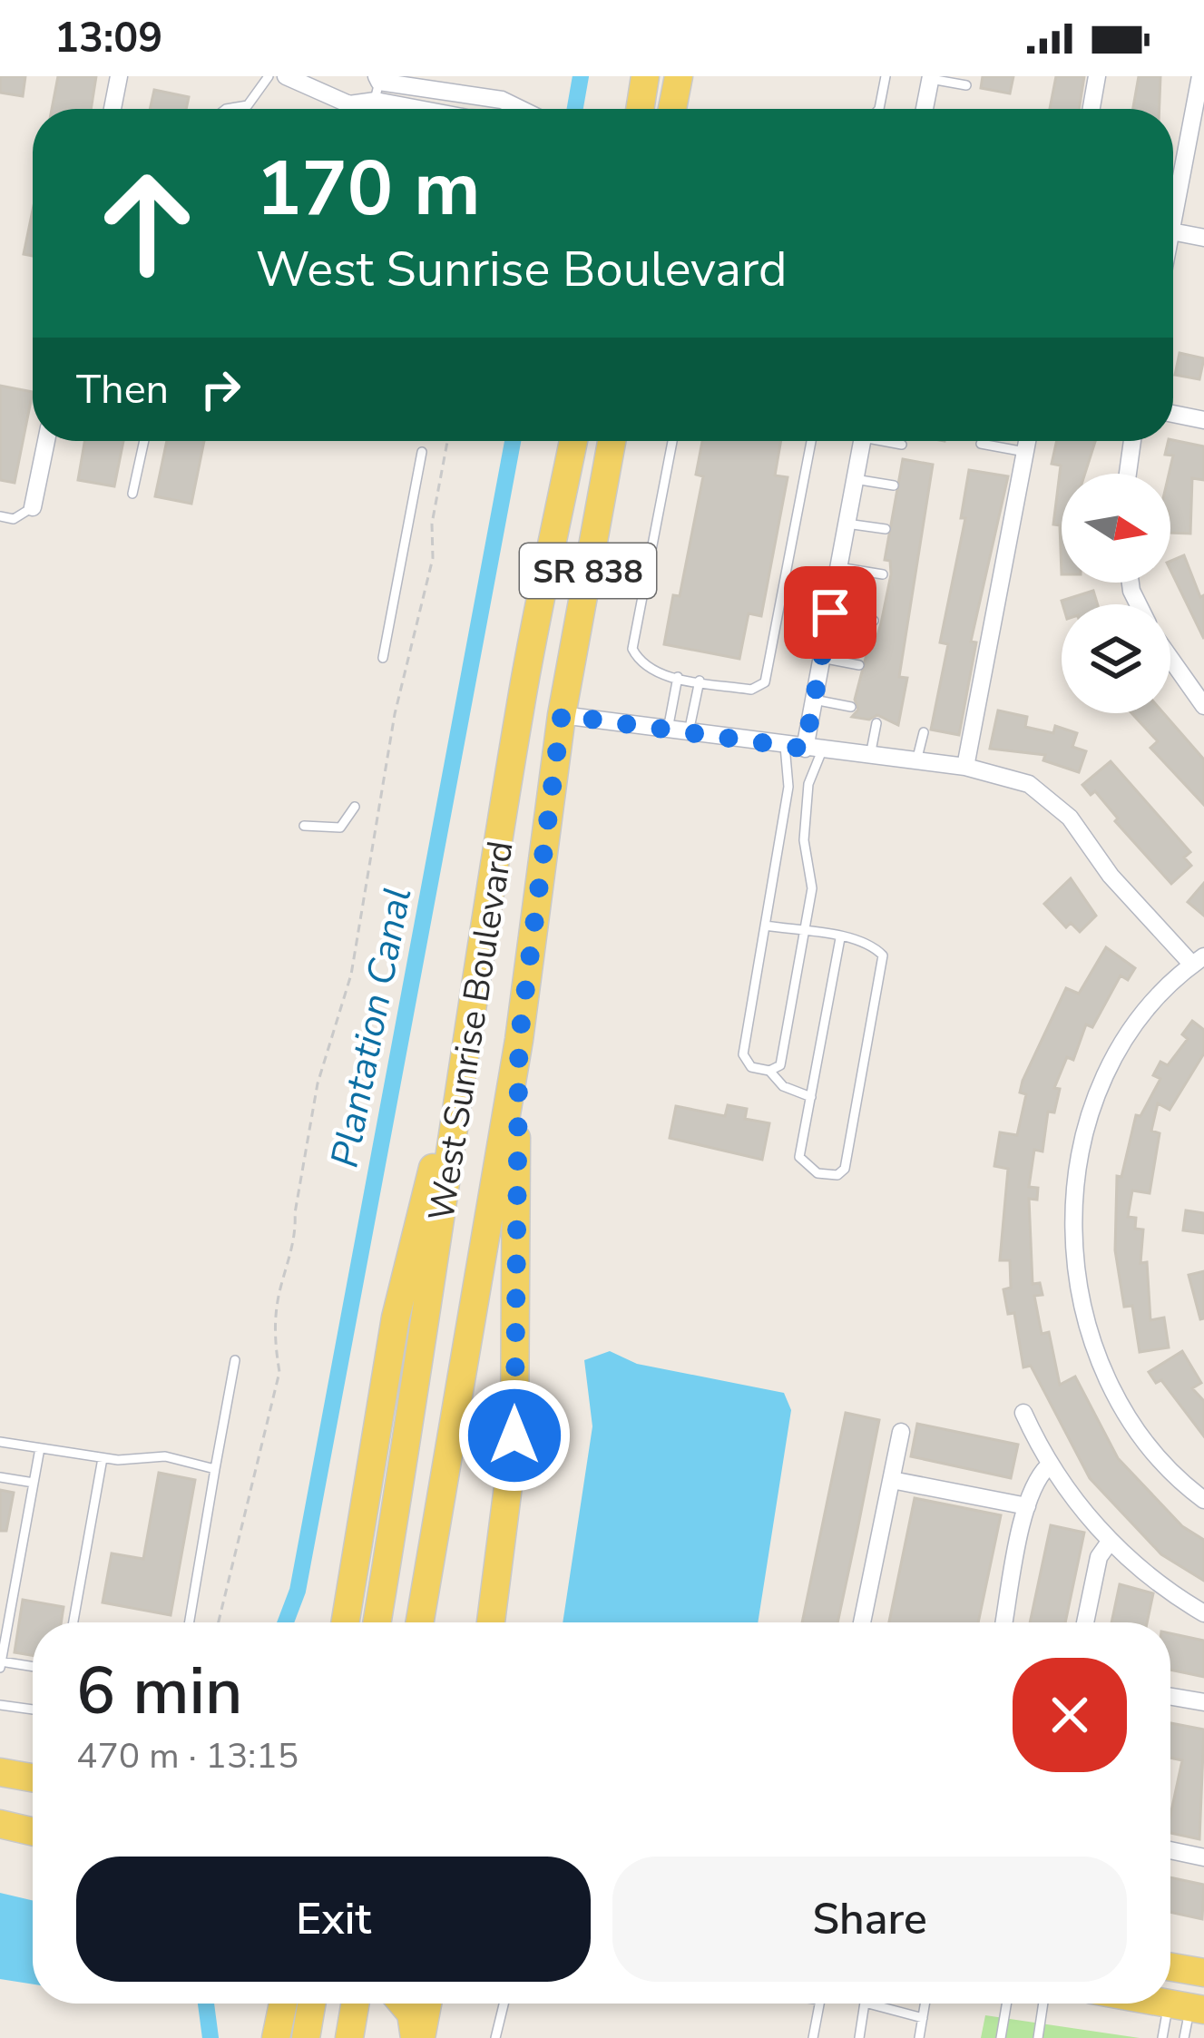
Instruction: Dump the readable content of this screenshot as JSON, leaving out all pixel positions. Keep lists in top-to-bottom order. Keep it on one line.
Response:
{"streets":{"main road":["SR 838","West Sunrise Boulevard"]},"water":["Plantation Canal"],"north":"right","page":{"status":"13:09","turn":["170 m","West Sunrise Boulevard"],"then":"Then","heading":["6 min","470 m · 13:15"],"buttons":["Exit","Share"]}}
